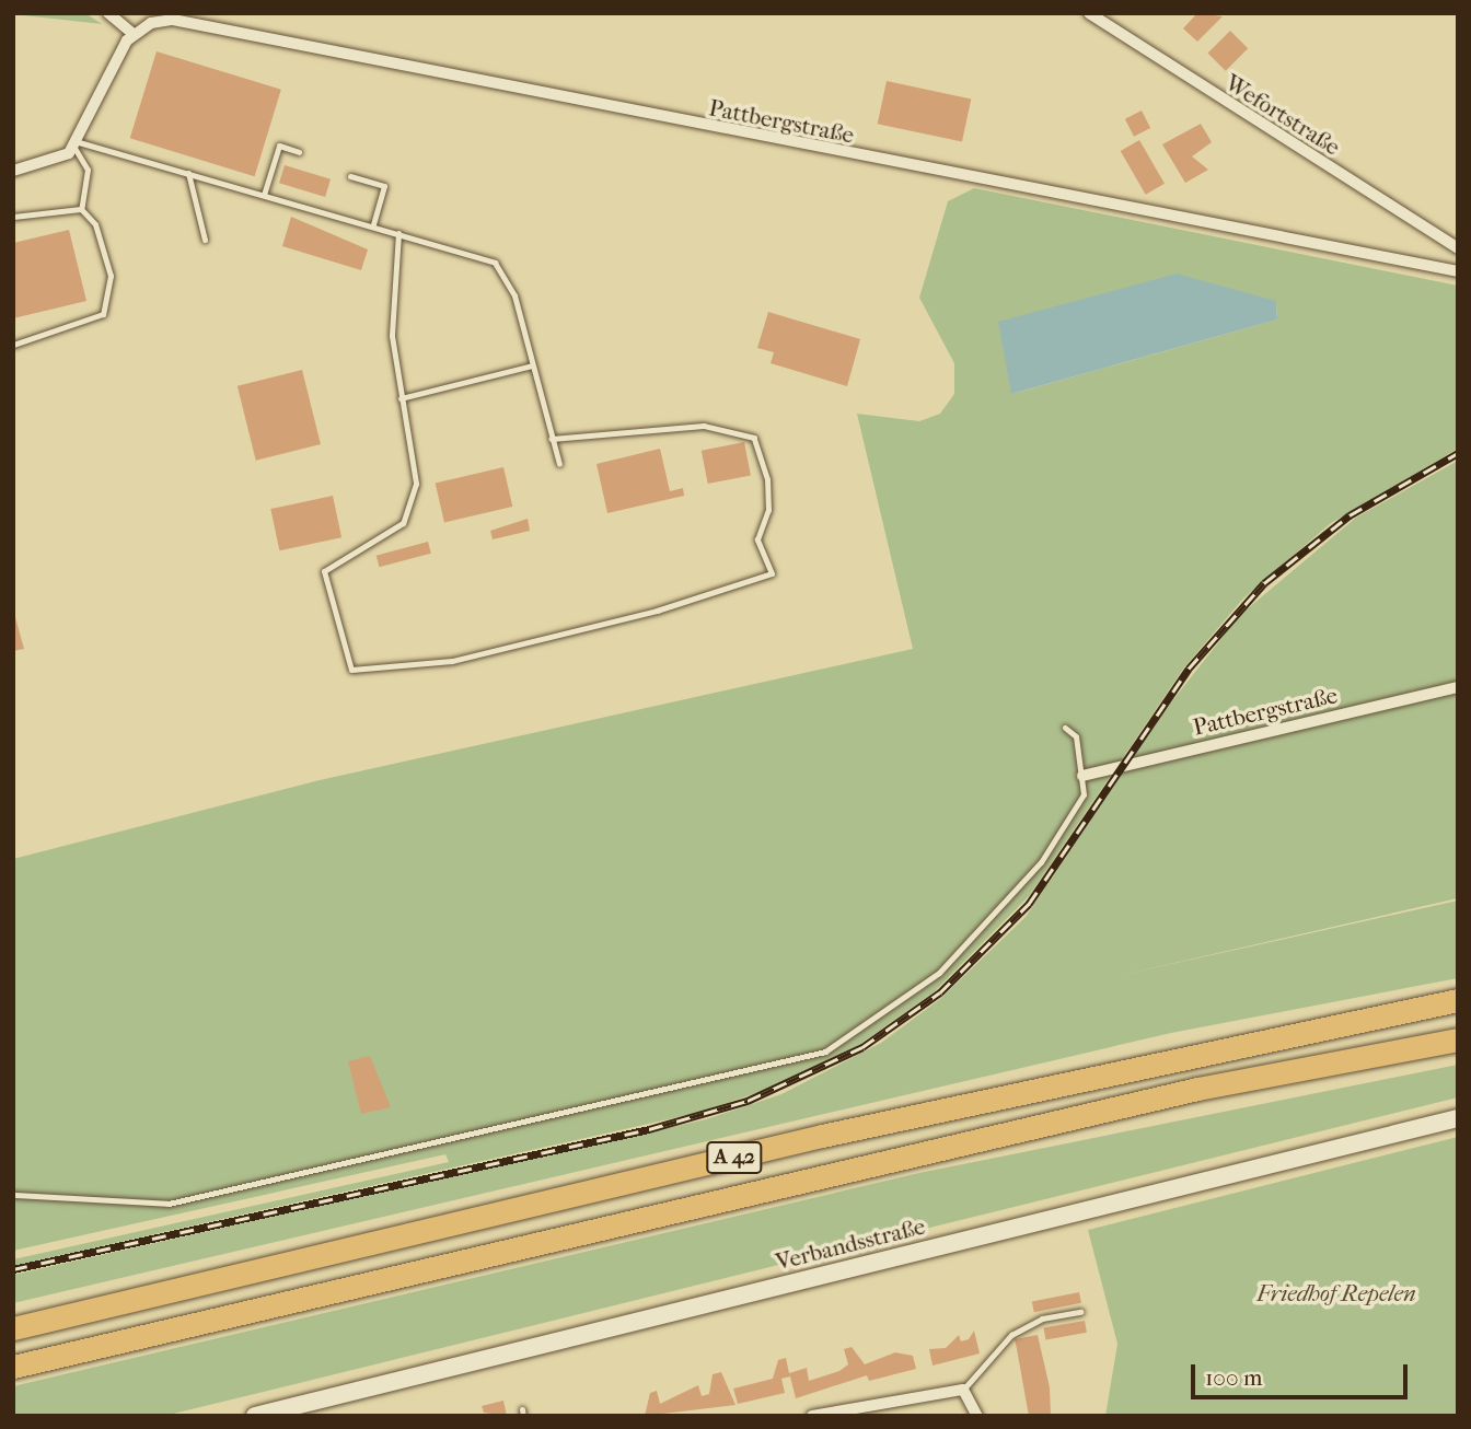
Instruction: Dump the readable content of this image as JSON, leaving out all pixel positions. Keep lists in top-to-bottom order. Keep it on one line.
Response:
{"streets":{"highway":["A 42"],"main road":["Verbandsstraße"],"street":["Wefortstraße","Pattbergstraße"]},"parks":["Friedhof Repelen"],"scale_bar":"100 m"}
